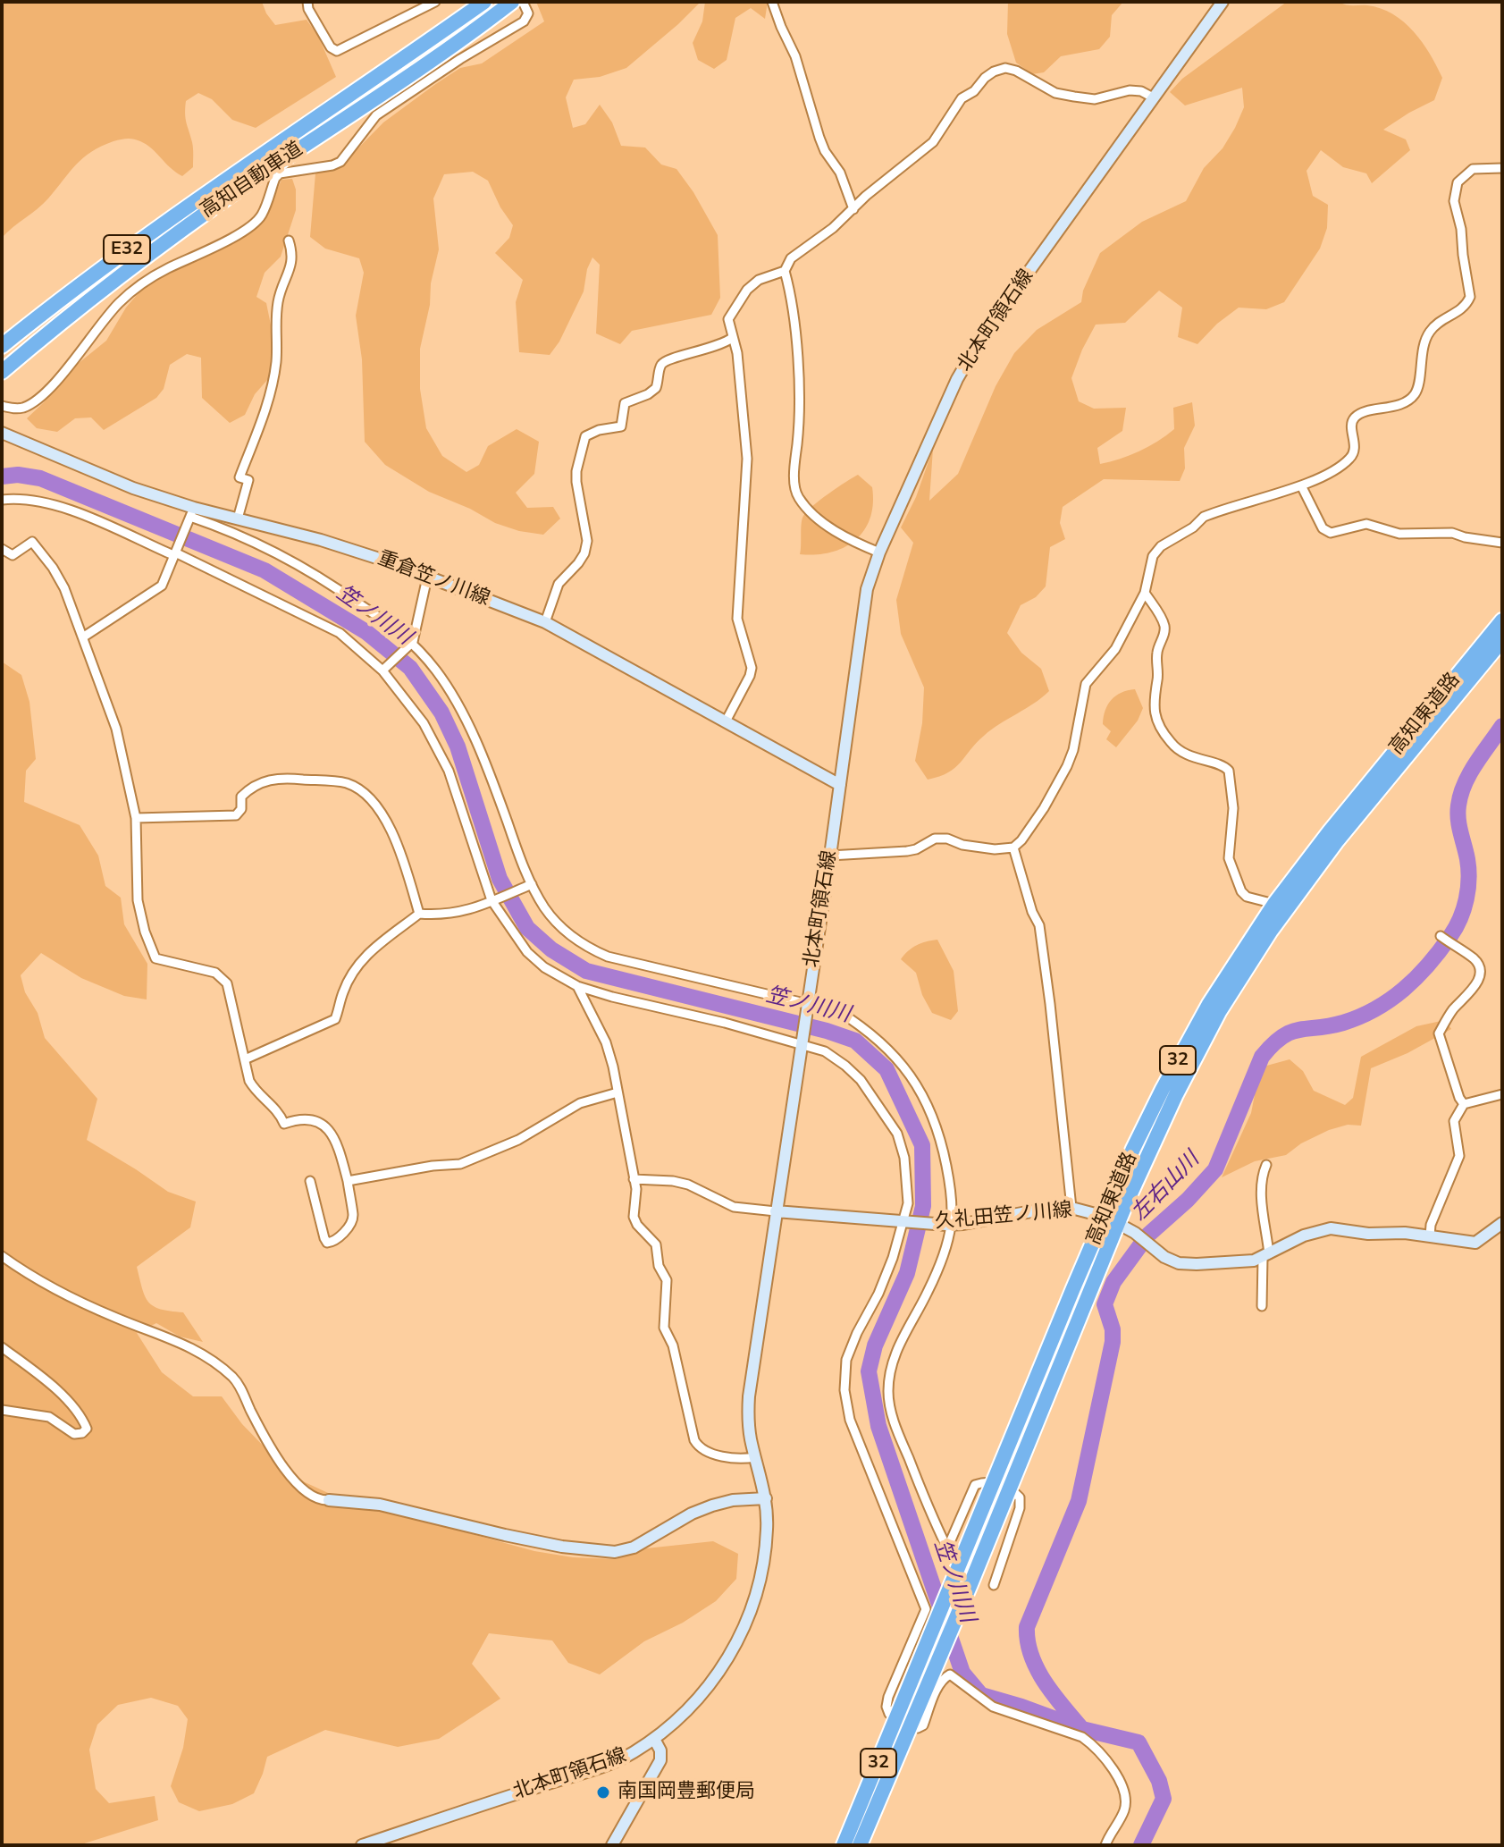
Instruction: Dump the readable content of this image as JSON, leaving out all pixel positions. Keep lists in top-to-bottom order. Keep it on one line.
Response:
{"streets":{"highway":["高知自動車道","E32","高知東道路","32"],"main road":["北本町領石線","重倉笠ノ川線","久礼田笠ノ川線"]},"crossings":[["北本町領石線","重倉笠ノ川線"],["北本町領石線","久礼田笠ノ川線"],["高知東道路","久礼田笠ノ川線"]],"water":["笠ノ川川","左右山川"],"places":["南国岡豊郵便局"]}
